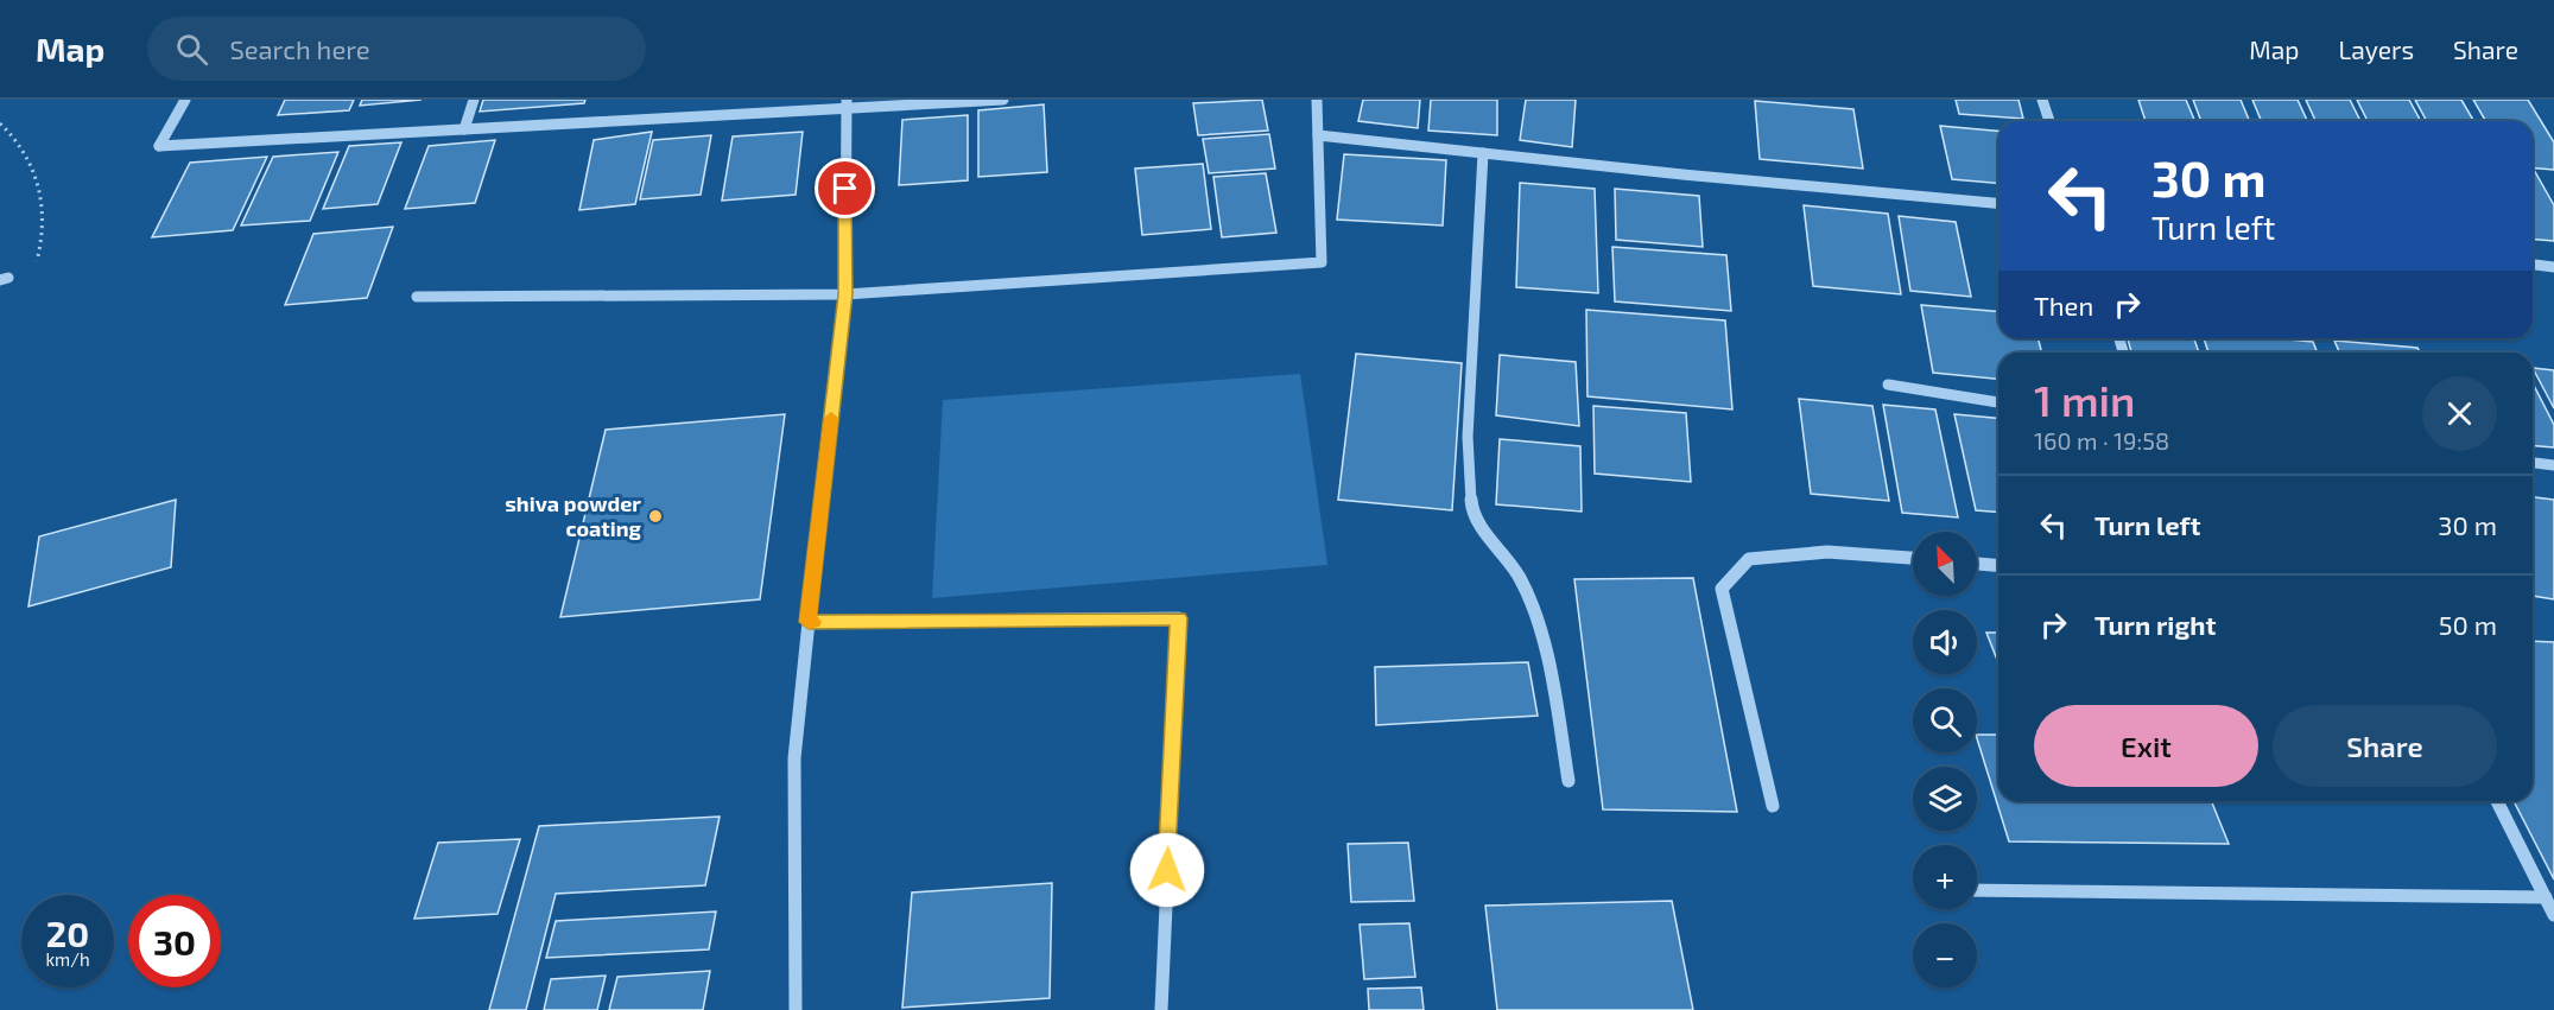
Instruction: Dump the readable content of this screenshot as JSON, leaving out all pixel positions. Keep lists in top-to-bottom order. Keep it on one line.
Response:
{"places":["shiva powder coating"],"north":"top left","page":{"header":"Map","search":"Search here","nav":["Map","Layers","Share"],"turn":["30 m","Turn left"],"then":"Then","heading":["1 min","160 m · 19:58"],"list":[{"name":"Turn left","value":"30 m"},{"name":"Turn right","value":"50 m"}],"map_buttons":["+","−"],"buttons":["Exit","Share"],"speed":"20 km/h","limit":"30"}}
